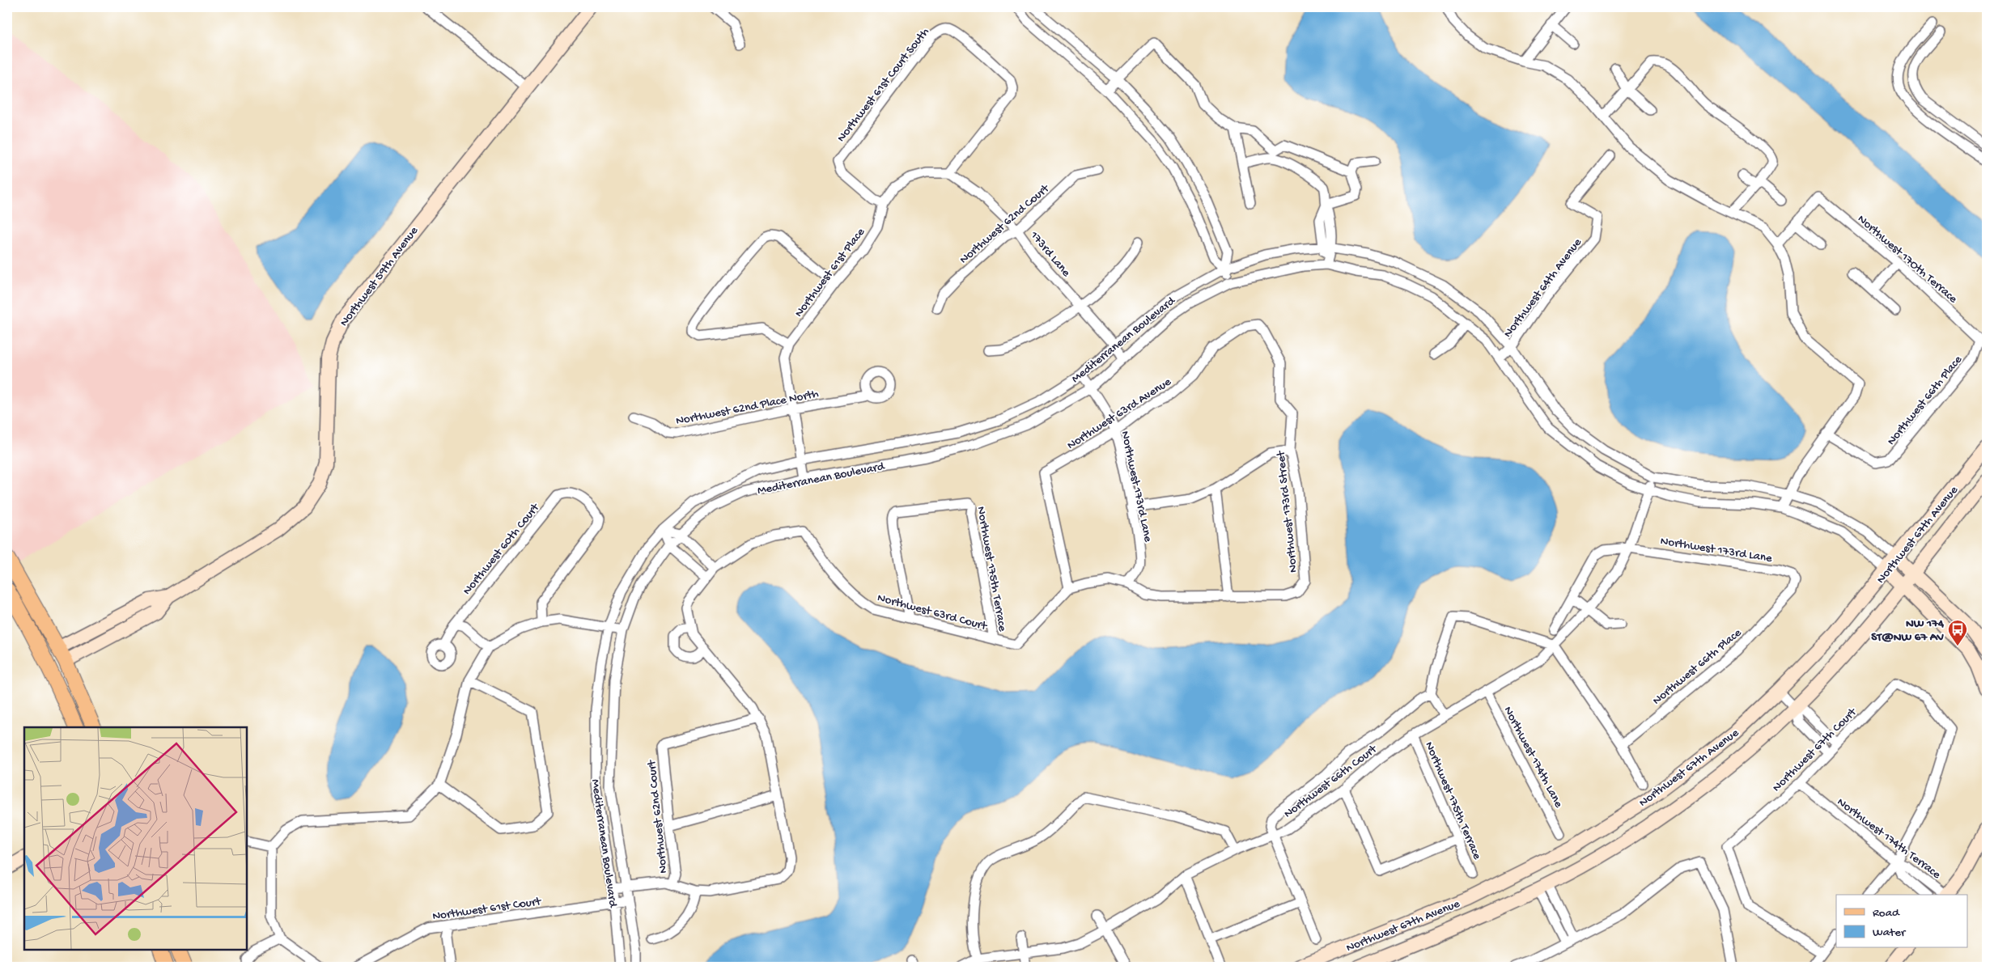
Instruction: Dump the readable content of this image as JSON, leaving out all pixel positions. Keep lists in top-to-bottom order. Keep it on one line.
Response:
{"streets":{"main road":["Northwest 59th Avenue","Mediterranean Boulevard","Northwest 67th Avenue"],"street":["Northwest 61st Court South","Northwest 62nd Court","173rd Lane","Northwest 17Oth Terrace","Northwest 61st Place","Northwest 64th Avenue","Northwest 66th Place","Northwest 62nd Place North","Northwest 63rd Avenue","Northwest 173rd Lane","Northwest 173rd Street","Northwest 60th Court","Northwest 175th Terrace","Northwest 63rd Court","Northwest 67th Court","Northwest 174th Lane","Northwest 66th Court","Northwest 174th Terrace","Northwest 61st Court"]},"crossings":[["Northwest 61st Court South","173rd Lane"],["Northwest 61st Court South","Northwest 61st Place"],["Northwest 62nd Court","173rd Lane"],["Northwest 62nd Court","Northwest 63rd Court"],["173rd Lane","Northwest 61st Place"],["173rd Lane","Mediterranean Boulevard"],["Northwest 17Oth Terrace","Northwest 66th Place"],["Northwest 64th Avenue","Mediterranean Boulevard"],["Mediterranean Boulevard","Northwest 173rd Lane"],["Mediterranean Boulevard","Northwest 67th Avenue"],["Mediterranean Boulevard","Northwest 66th Court"],["Mediterranean Boulevard","Northwest 61st Court"],["Northwest 66th Place","Northwest 173rd Lane"],["Northwest 63rd Avenue","Northwest 173rd Lane"],["Northwest 63rd Avenue","Northwest 173rd Street"],["Northwest 63rd Avenue","Northwest 63rd Court"],["Northwest 173rd Lane","Northwest 66th Court"],["Northwest 175th Terrace","Northwest 63rd Court"],["Northwest 175th Terrace","Northwest 66th Court"],["Northwest 67th Court","Northwest 174th Terrace"],["Northwest 174th Lane","Northwest 66th Court"]],"places":{"bus stop":["NW 174 ST@NW 67 AV"]},"legend":["Road","Water"]}
